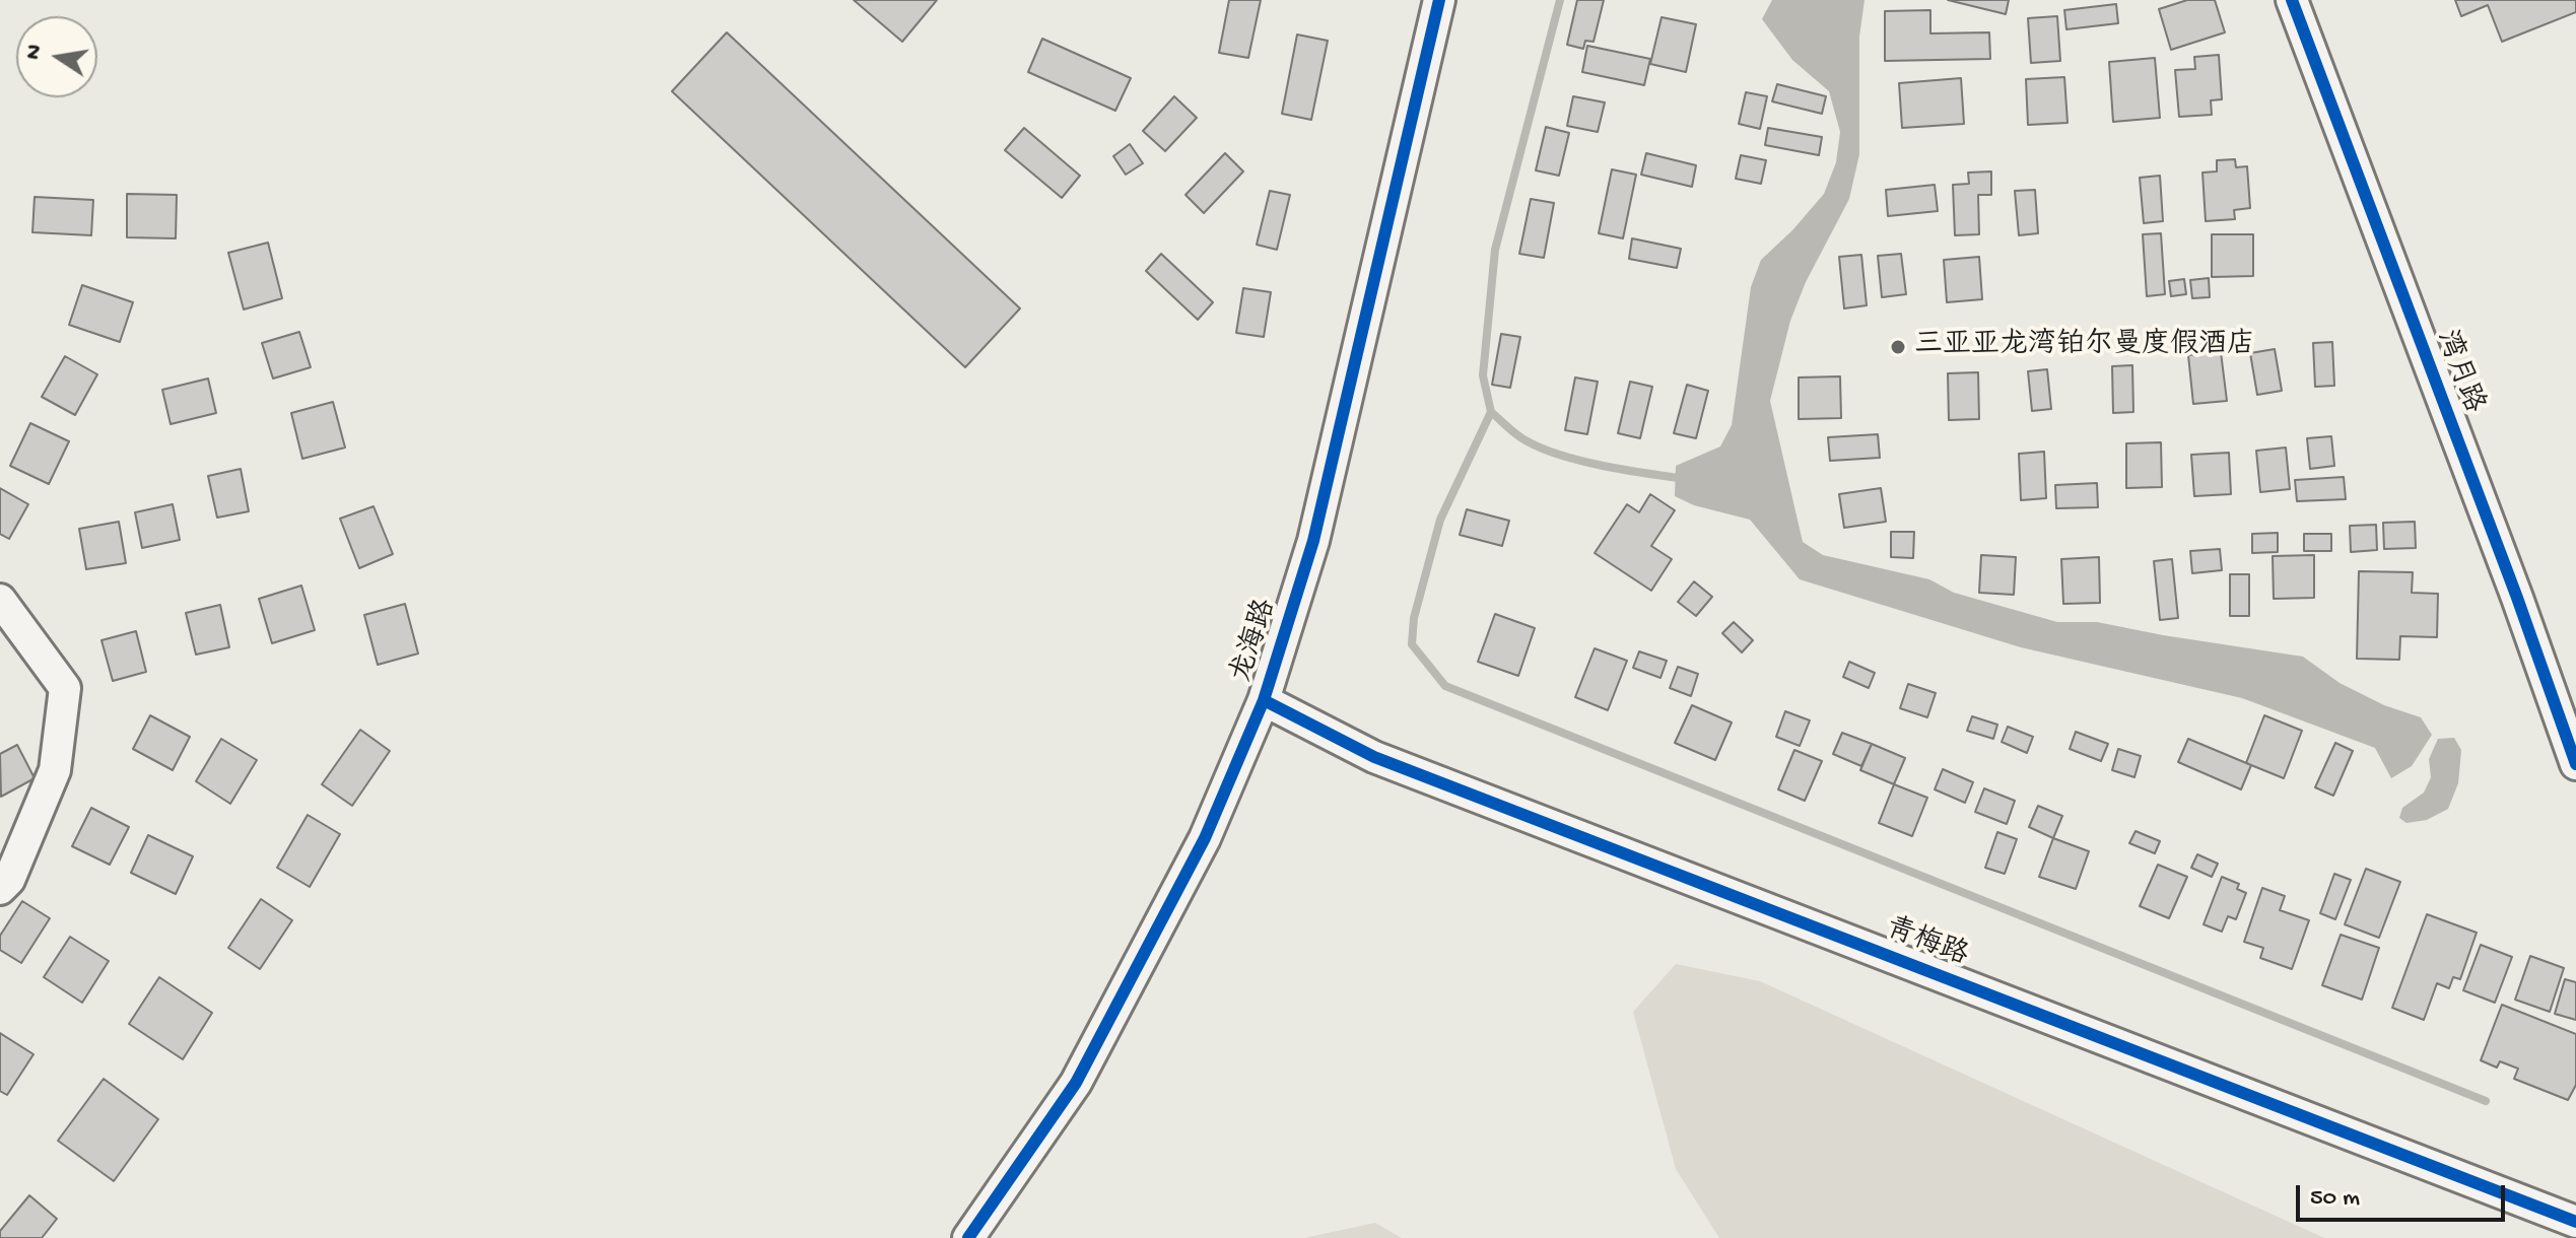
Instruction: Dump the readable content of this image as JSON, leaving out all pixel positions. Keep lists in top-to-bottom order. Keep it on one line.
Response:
{"streets":{"street":["湾月路","龙海路","青梅路"]},"crossings":[["龙海路","青梅路"]],"places":["三亚亚龙湾铂尔曼度假酒店"],"scale_bar":"50 m","north":"left"}
